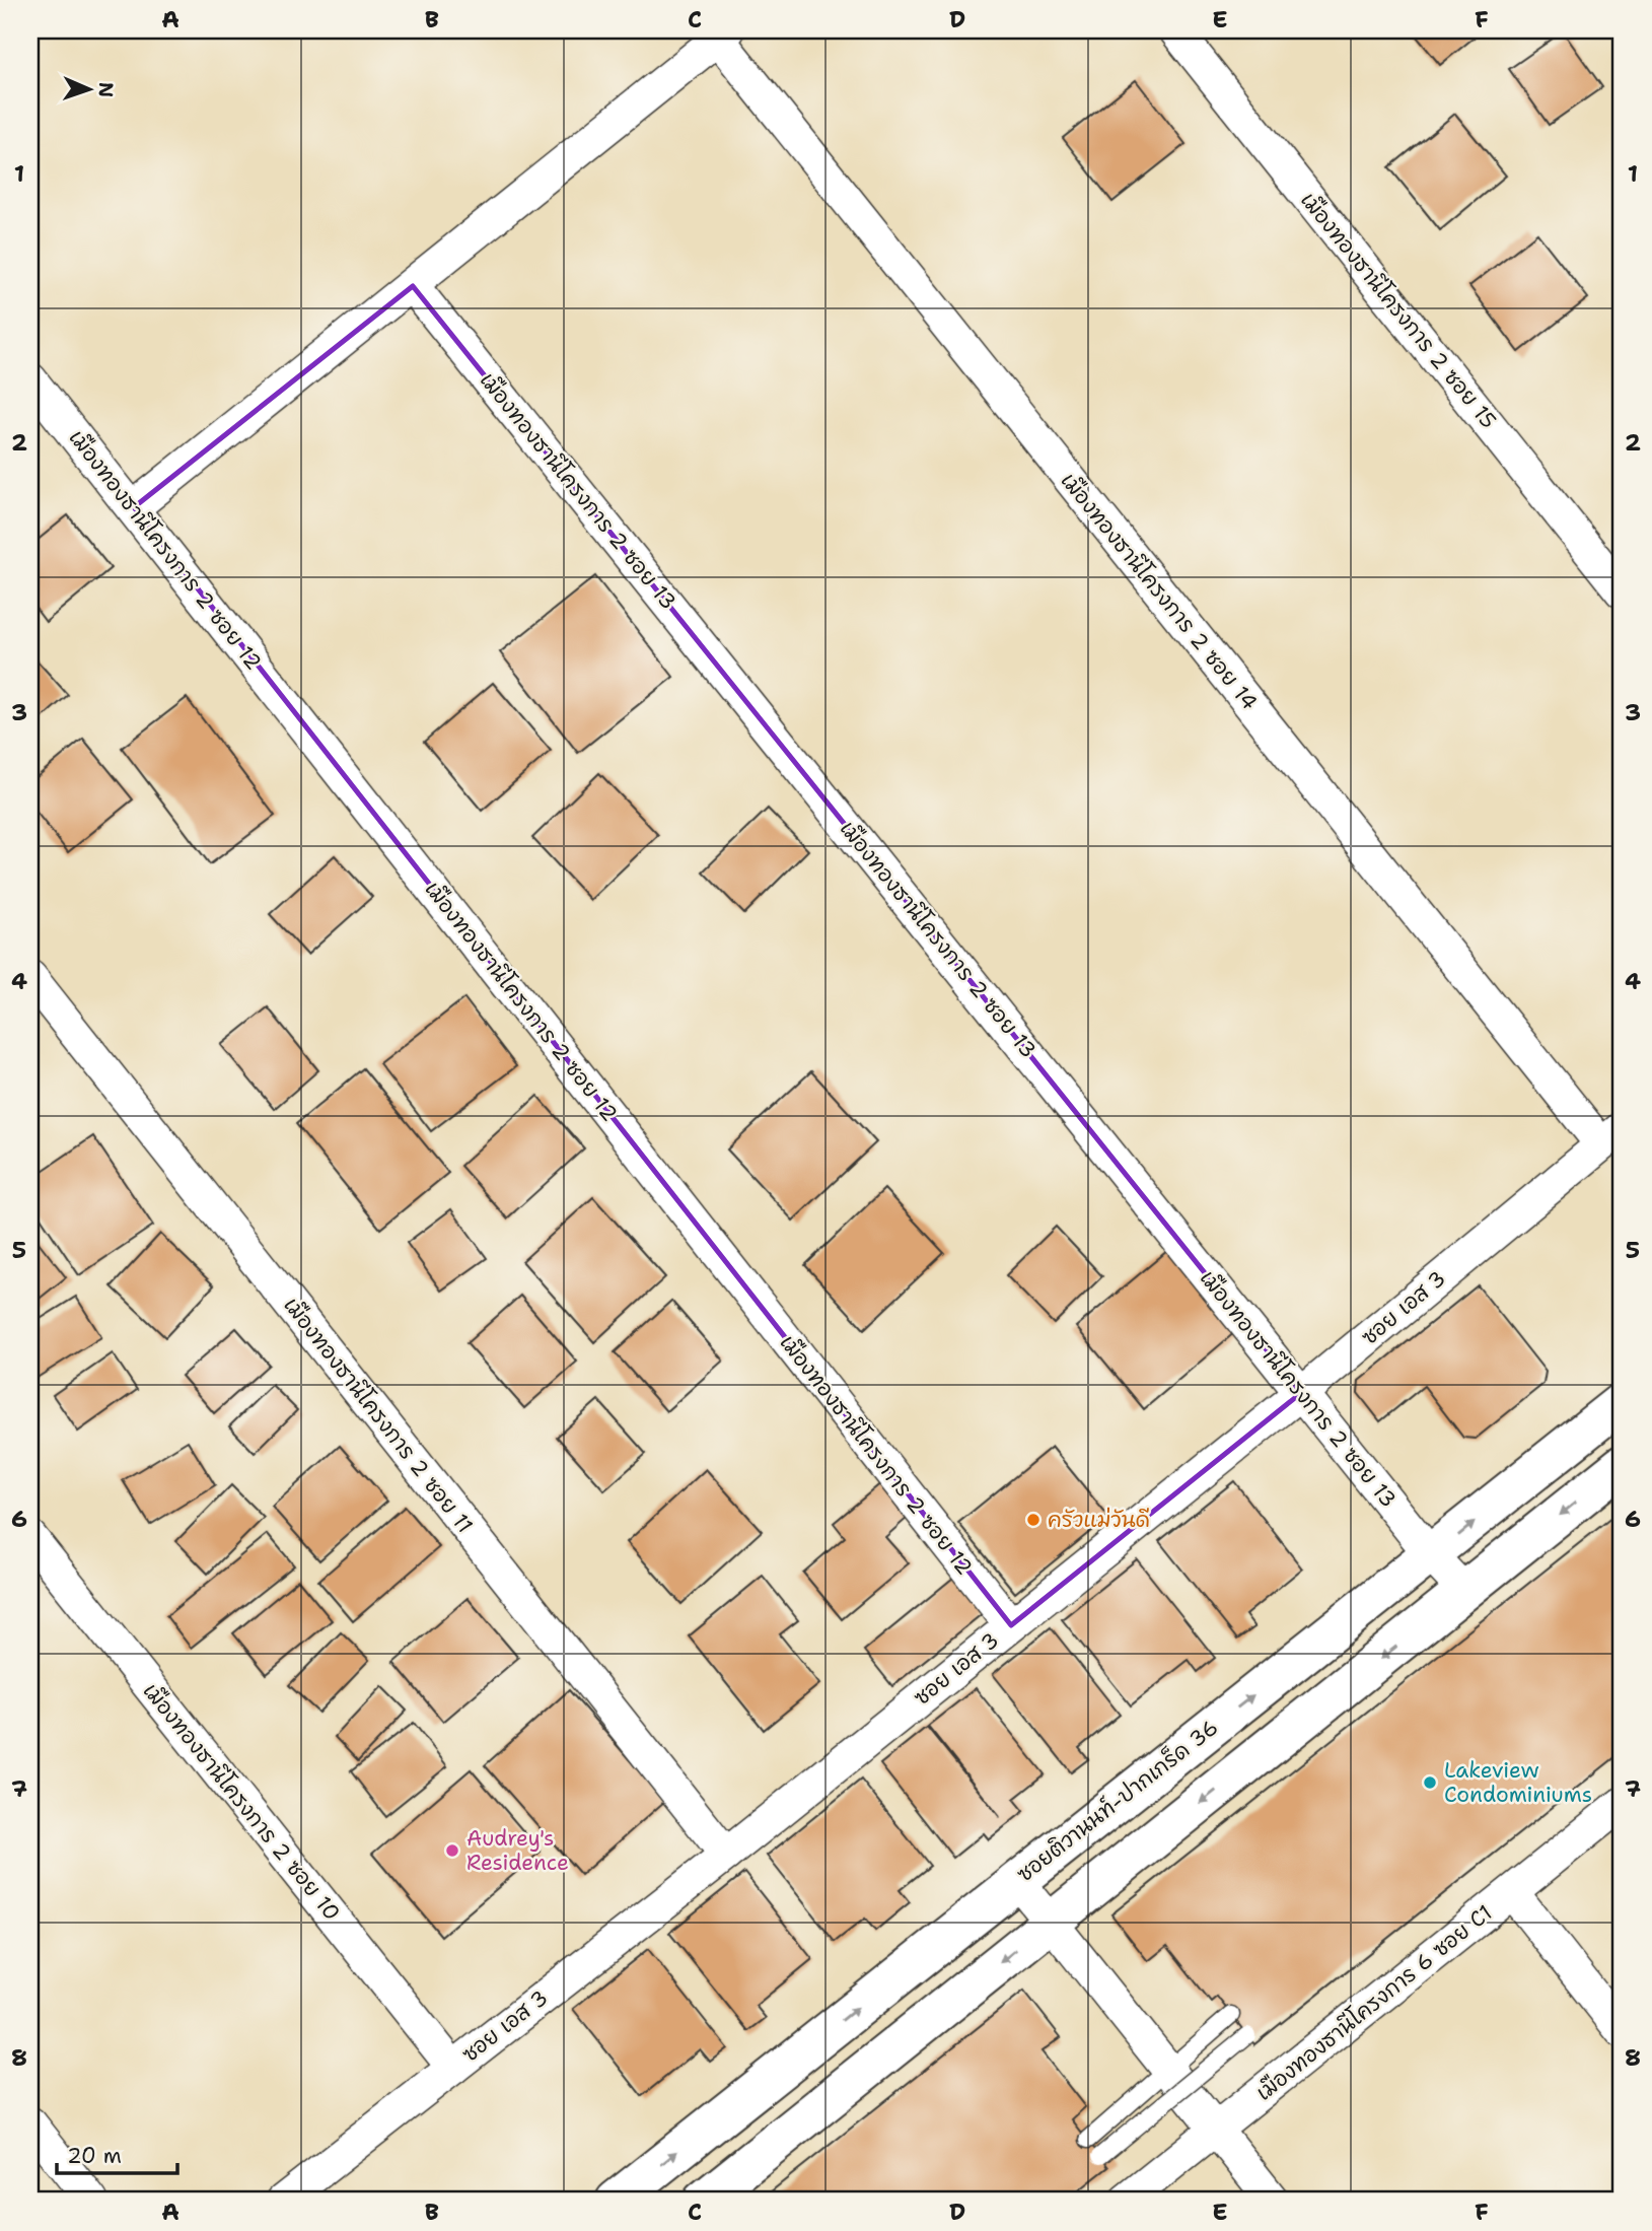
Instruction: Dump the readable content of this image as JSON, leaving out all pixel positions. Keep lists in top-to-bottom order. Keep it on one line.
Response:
{"streets":{"street":["เมืองทองธานีโครงการ 2 ซอย 15","เมืองทองธานีโครงการ 2 ซอย 13","เมืองทองธานีโครงการ 2 ซอย 12","เมืองทองธานีโครงการ 2 ซอย 14","ซอย เอส 3","เมืองทองธานีโครงการ 2 ซอย 11","ซอยติวานนท์-ปากเกร็ด 36","เมืองทองธานีโครงการ 2 ซอย 10","เมืองทองธานีโครงการ 6 ซอย C1"]},"crossings":[["เมืองทองธานีโครงการ 2 ซอย 13","ซอย เอส 3"],["เมืองทองธานีโครงการ 2 ซอย 13","ซอยติวานนท์-ปากเกร็ด 36"],["เมืองทองธานีโครงการ 2 ซอย 12","ซอย เอส 3"],["เมืองทองธานีโครงการ 2 ซอย 14","ซอย เอส 3"],["ซอย เอส 3","เมืองทองธานีโครงการ 2 ซอย 11"],["ซอย เอส 3","เมืองทองธานีโครงการ 2 ซอย 10"]],"places":["ครัวแม่วันดี","Lakeview Condominiums","Audrey's Residence"],"scale_bar":"20 m","north":"right","grid":{"columns":["A","B","C","D","E","F"],"rows":["1","2","3","4","5","6","7","8"]}}
